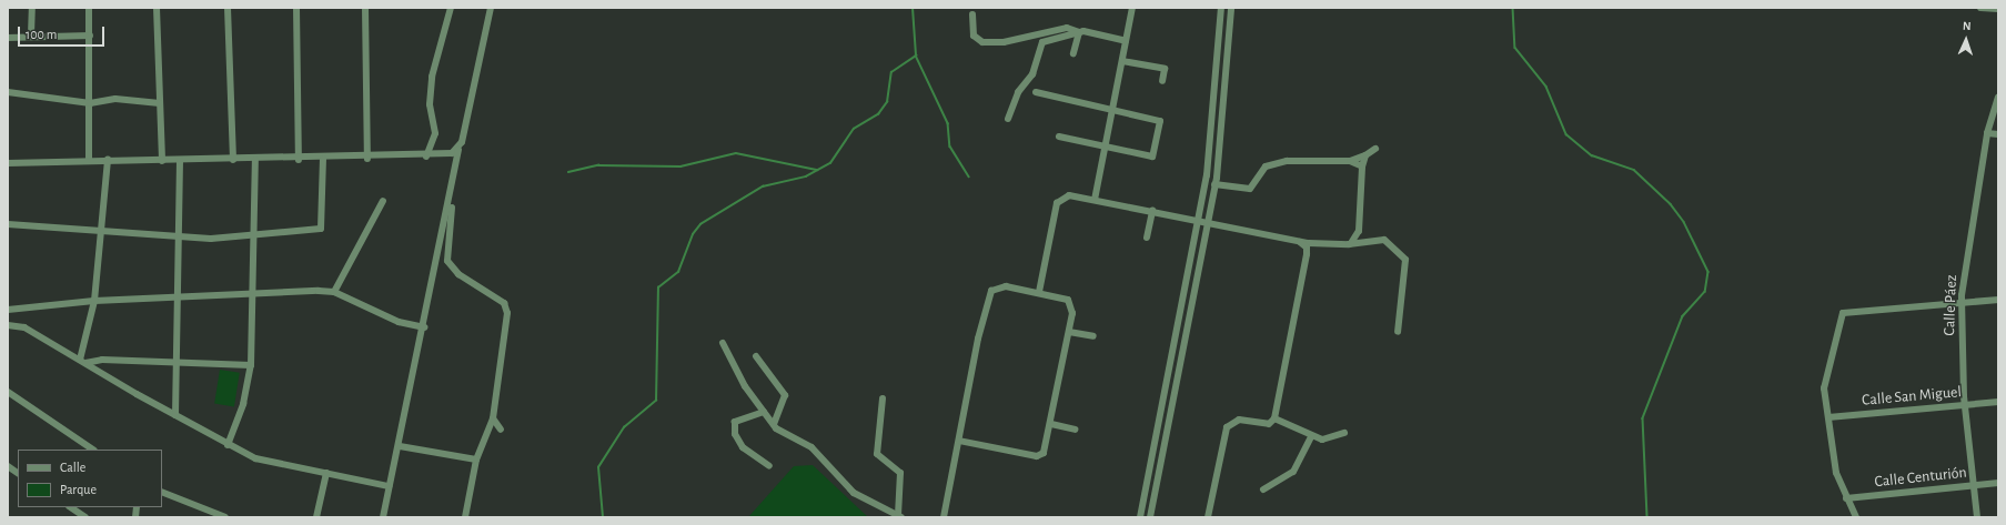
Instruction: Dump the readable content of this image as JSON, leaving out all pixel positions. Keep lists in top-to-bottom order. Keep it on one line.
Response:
{"streets":{"street":["Calle Páez","Calle San Miguel","Calle Centurión"]},"crossings":[["Calle Páez","Calle San Miguel"],["Calle Páez","Calle Centurión"]],"legend":["Calle","Parque"],"scale_bar":"100 m","north":"top"}
